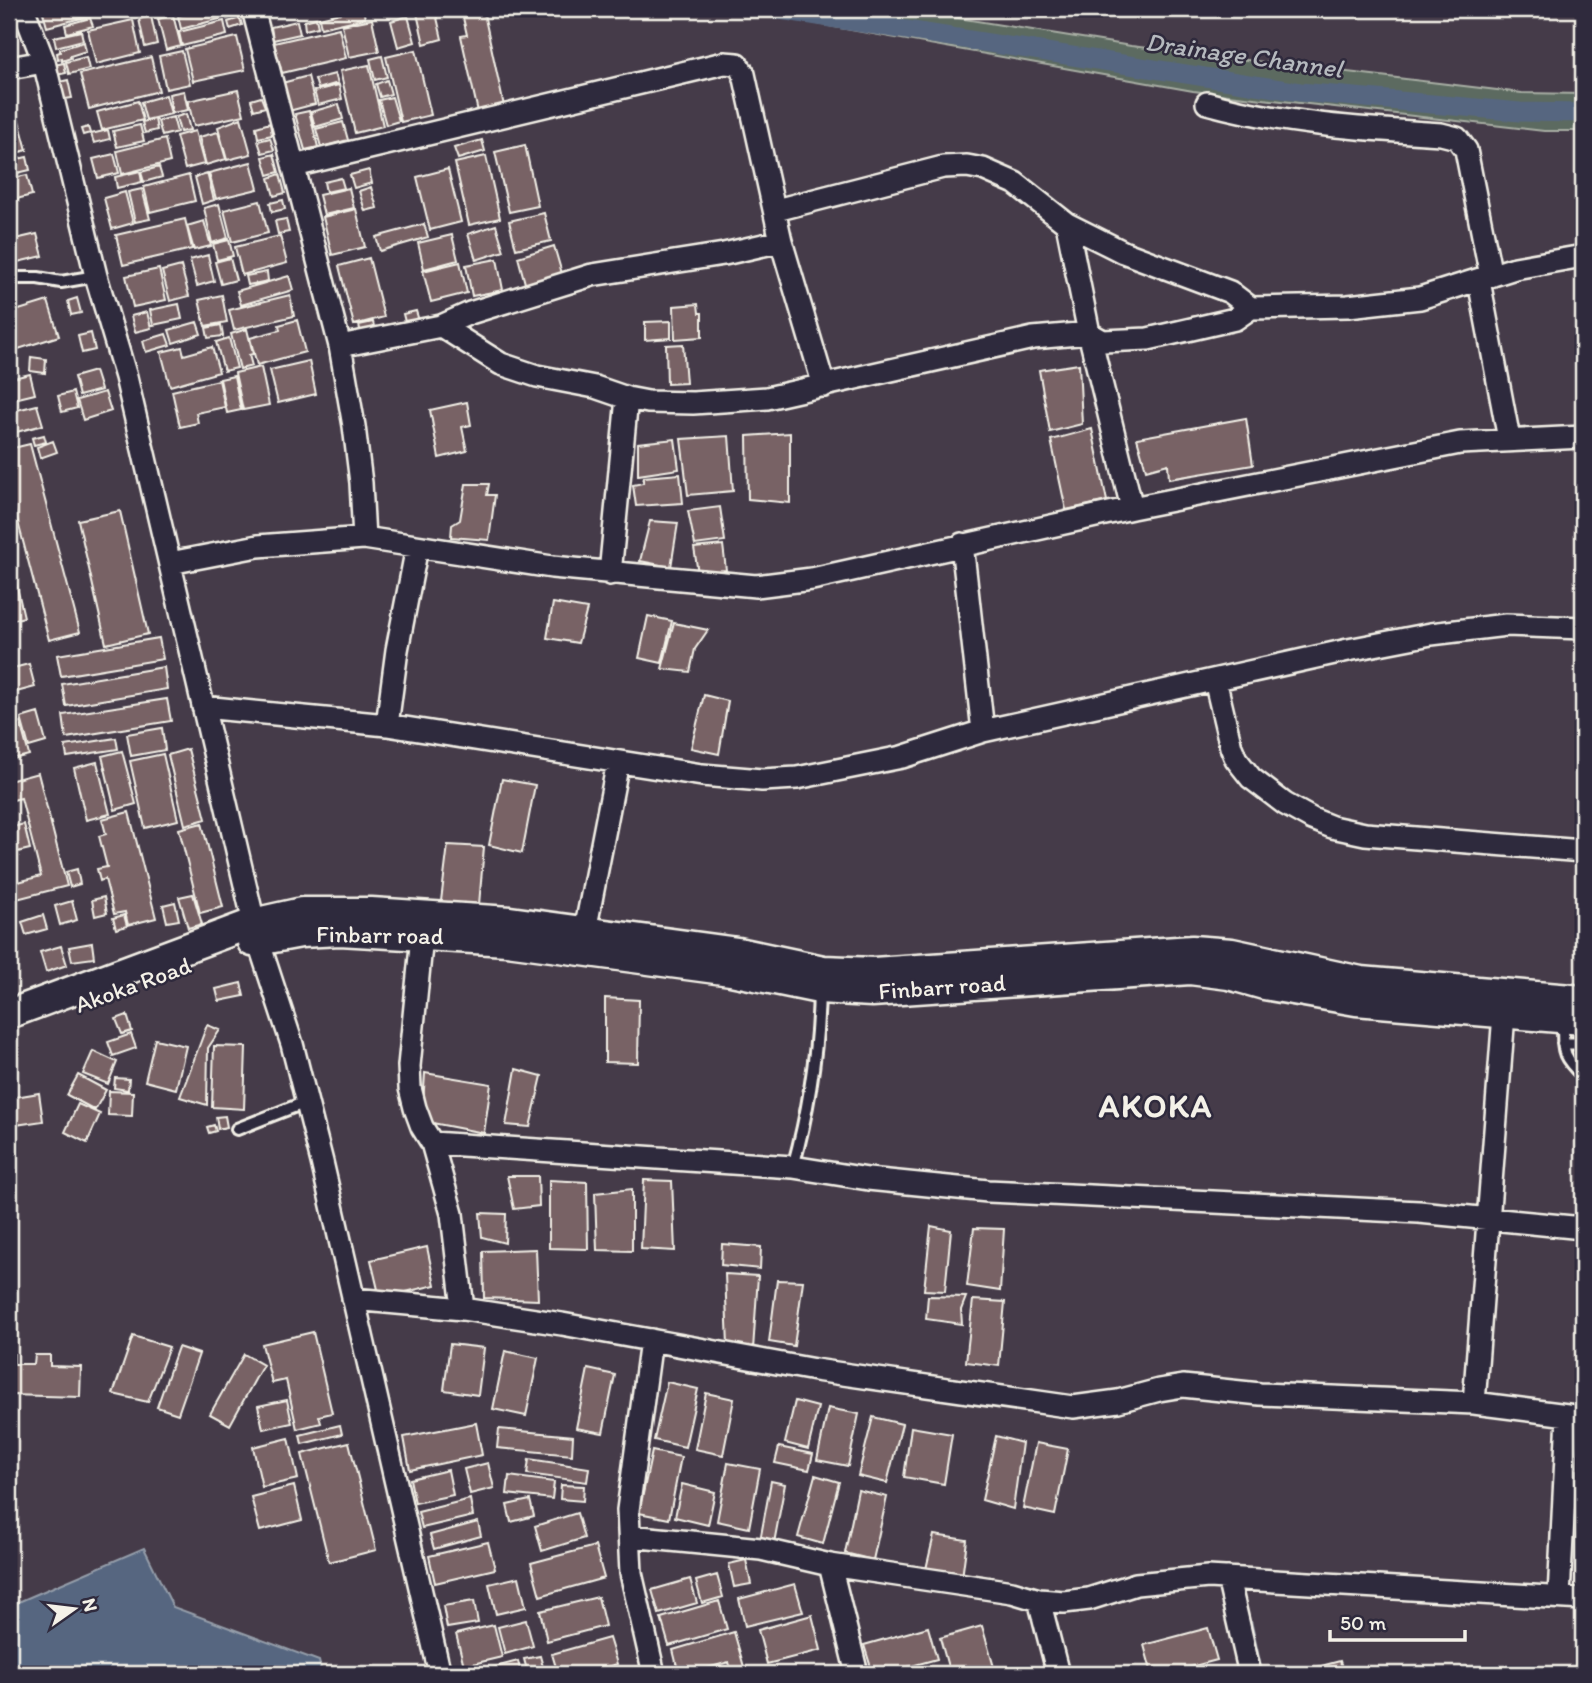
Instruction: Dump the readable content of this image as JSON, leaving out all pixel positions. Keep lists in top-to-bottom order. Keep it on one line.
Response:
{"streets":{"main road":["Finbarr road","Akoka Road"]},"districts":["AKOKA"],"water":["Drainage Channel"],"scale_bar":"50 m","north":"right"}
